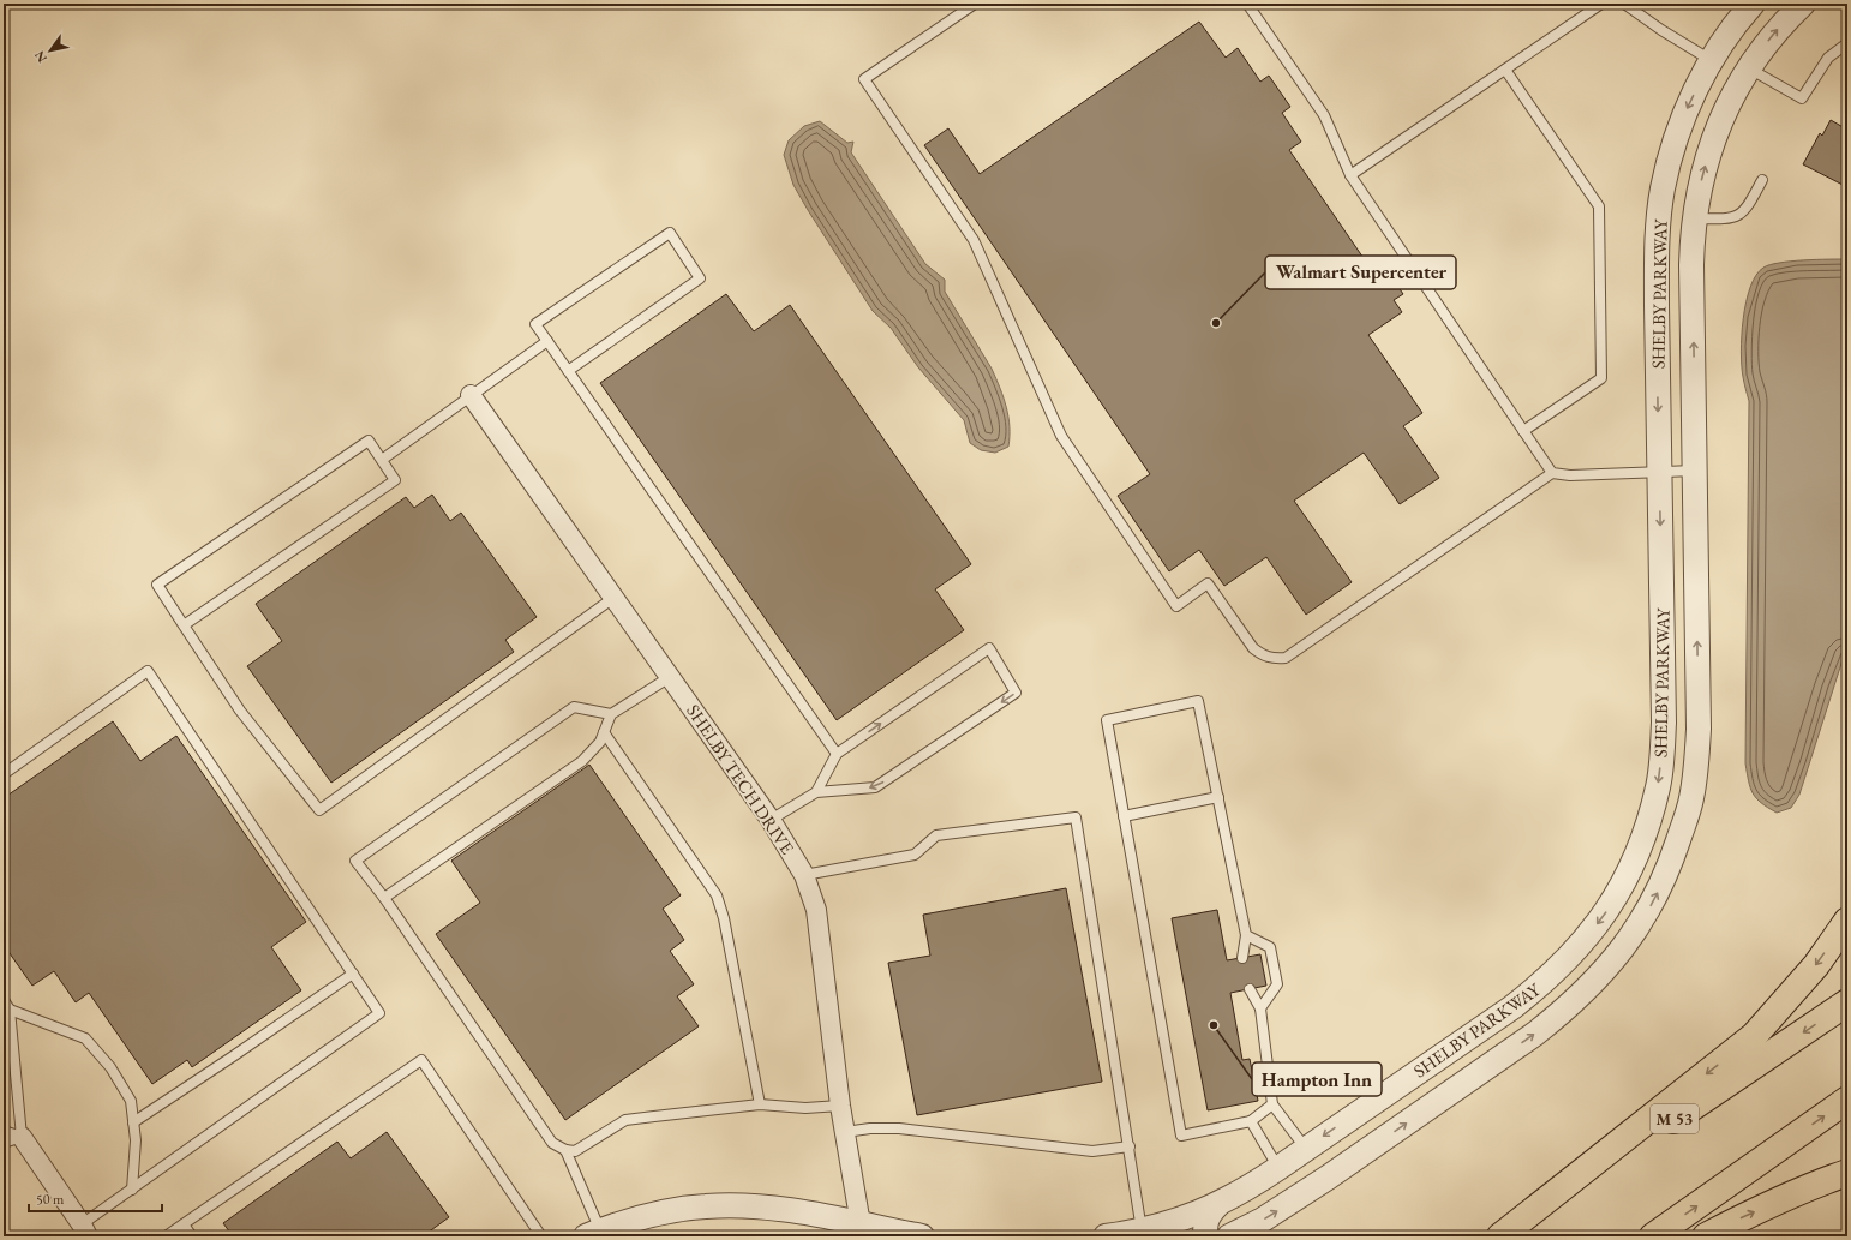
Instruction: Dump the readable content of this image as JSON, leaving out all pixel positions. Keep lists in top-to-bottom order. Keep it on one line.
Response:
{"streets":{"highway":["M 53"],"street":["SHELBY PARKWAY","SHELBY TECH DRIVE"]},"places":["Walmart Supercenter","Hampton Inn"],"scale_bar":"50 m","north":"bottom left"}
